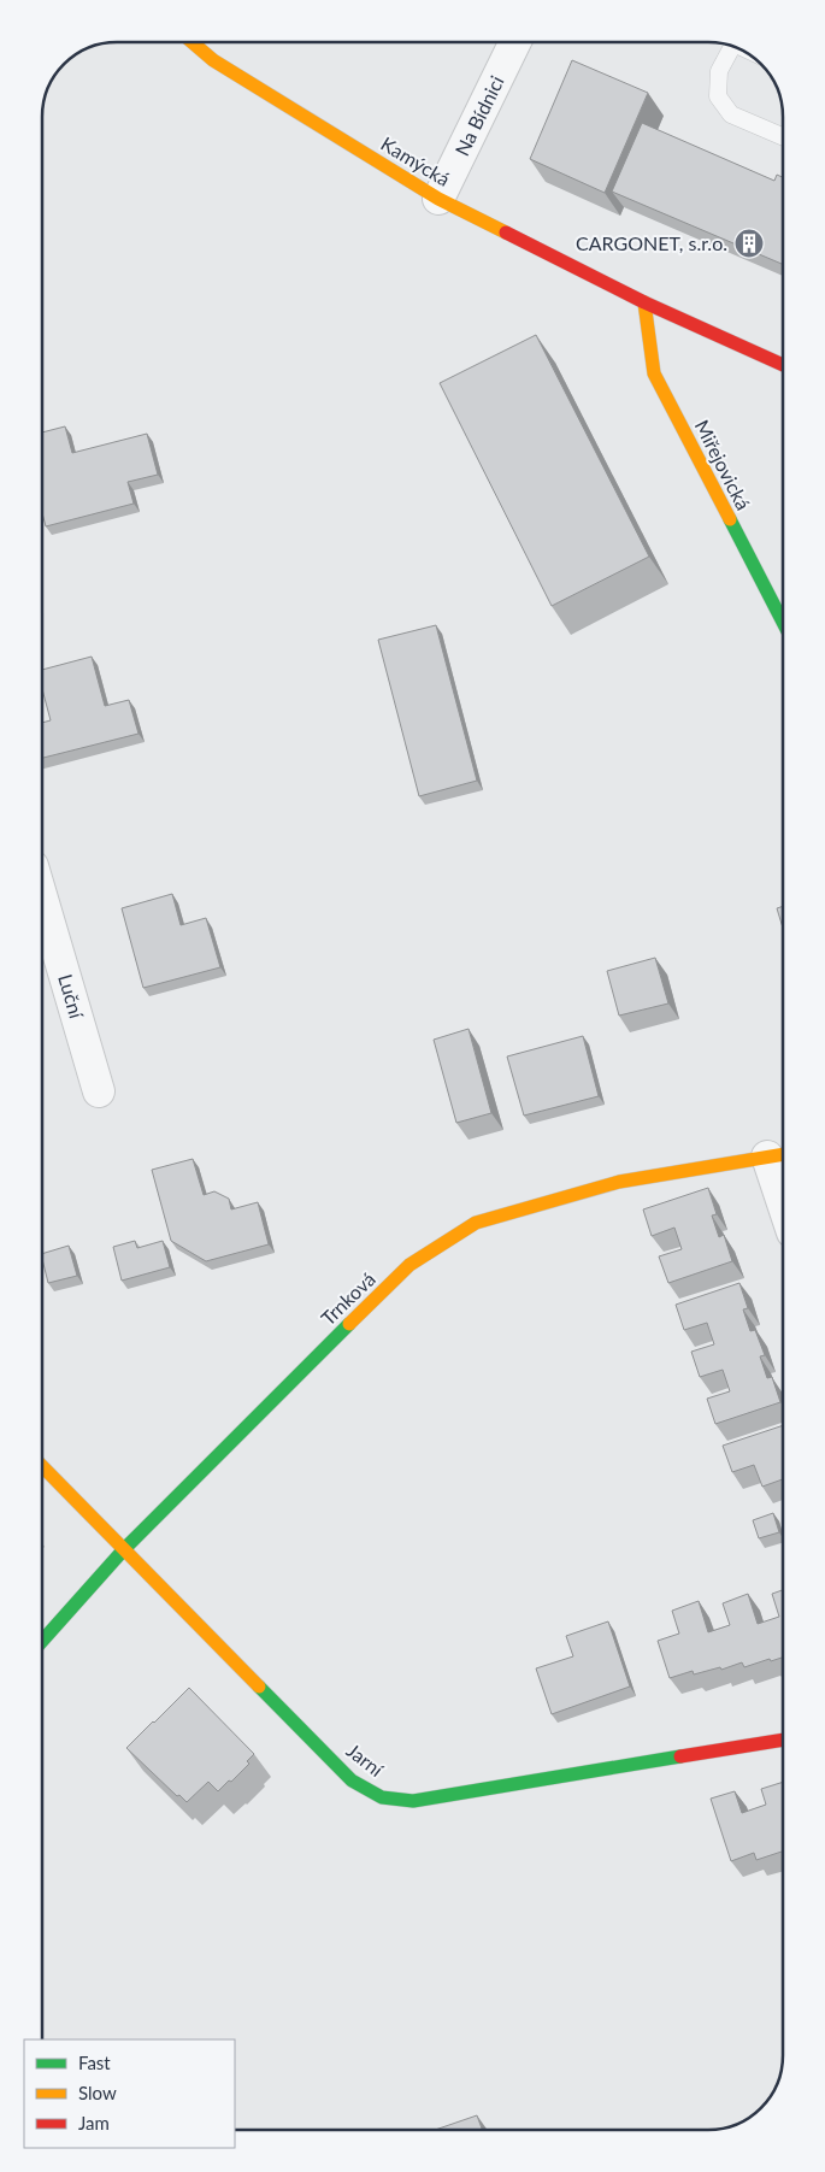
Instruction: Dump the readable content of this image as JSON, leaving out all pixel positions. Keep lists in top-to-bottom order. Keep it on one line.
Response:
{"streets":{"street":["Na Bídnici","Kamýcká","Miřejovická","Luční","Trnková","Jarní"]},"crossings":[["Na Bídnici","Kamýcká"],["Kamýcká","Miřejovická"],["Trnková","Jarní"]],"places":{"building":["CARGONET, s.r.o."]},"legend":["Fast","Slow","Jam"]}
